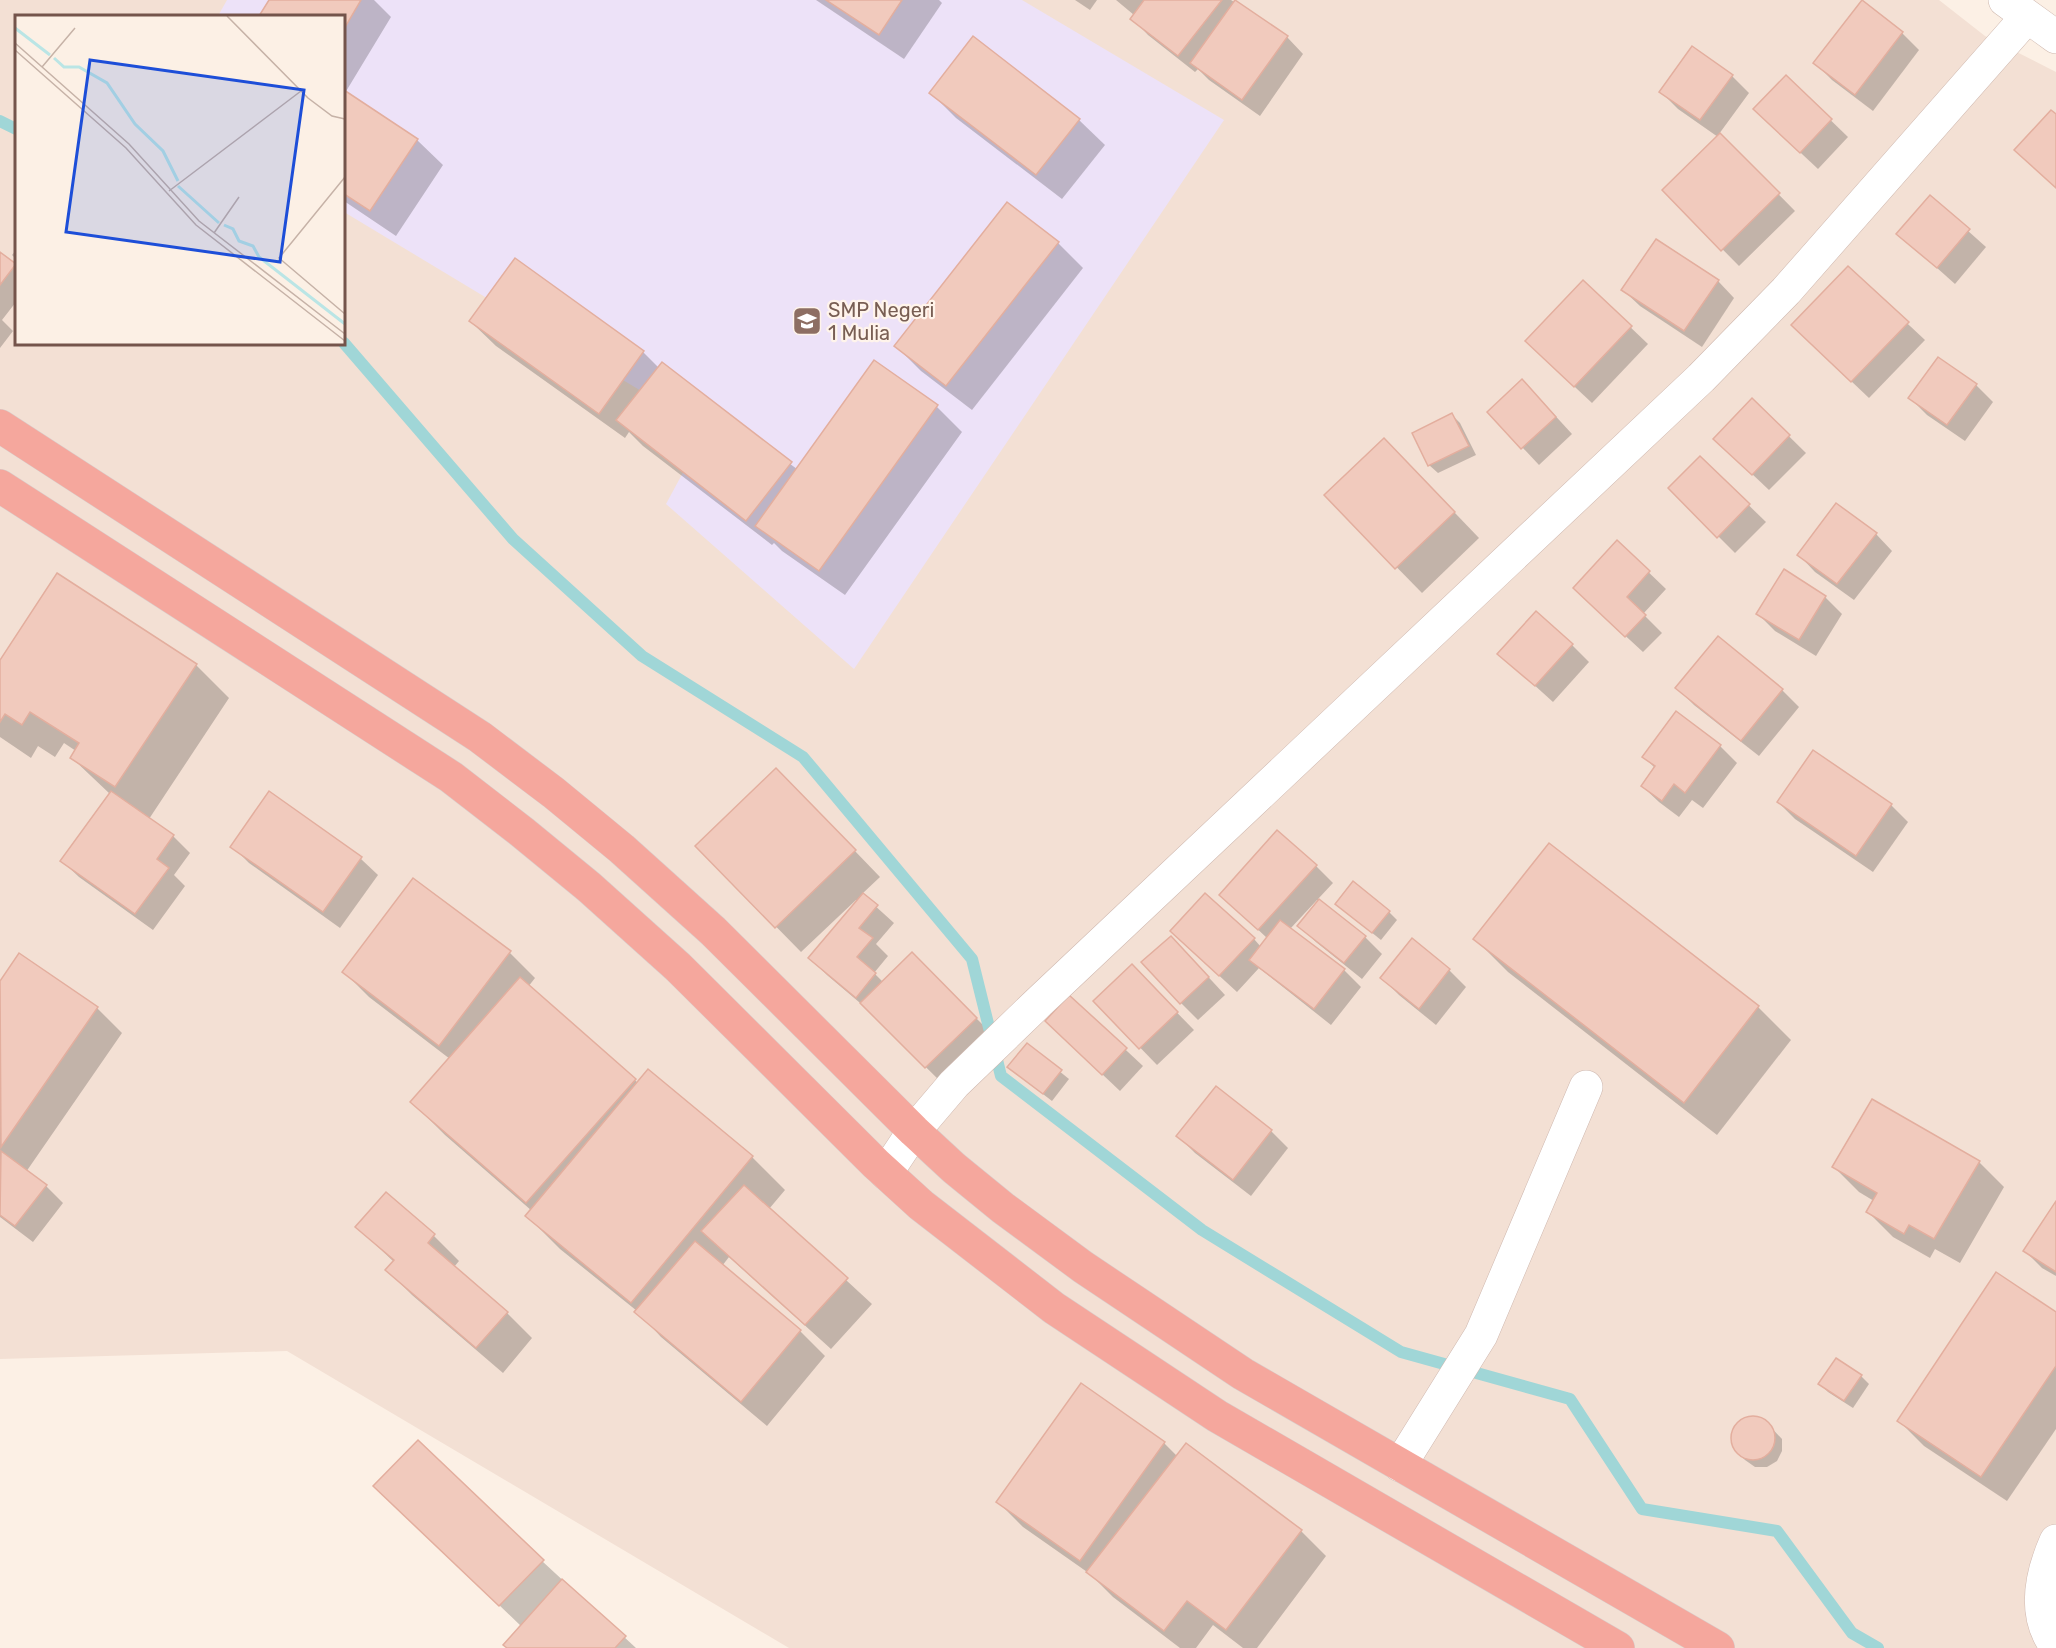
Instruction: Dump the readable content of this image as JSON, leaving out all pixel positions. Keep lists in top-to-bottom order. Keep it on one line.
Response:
{"places":{"school or university":["SMP Negeri 1 Mulia"]}}
